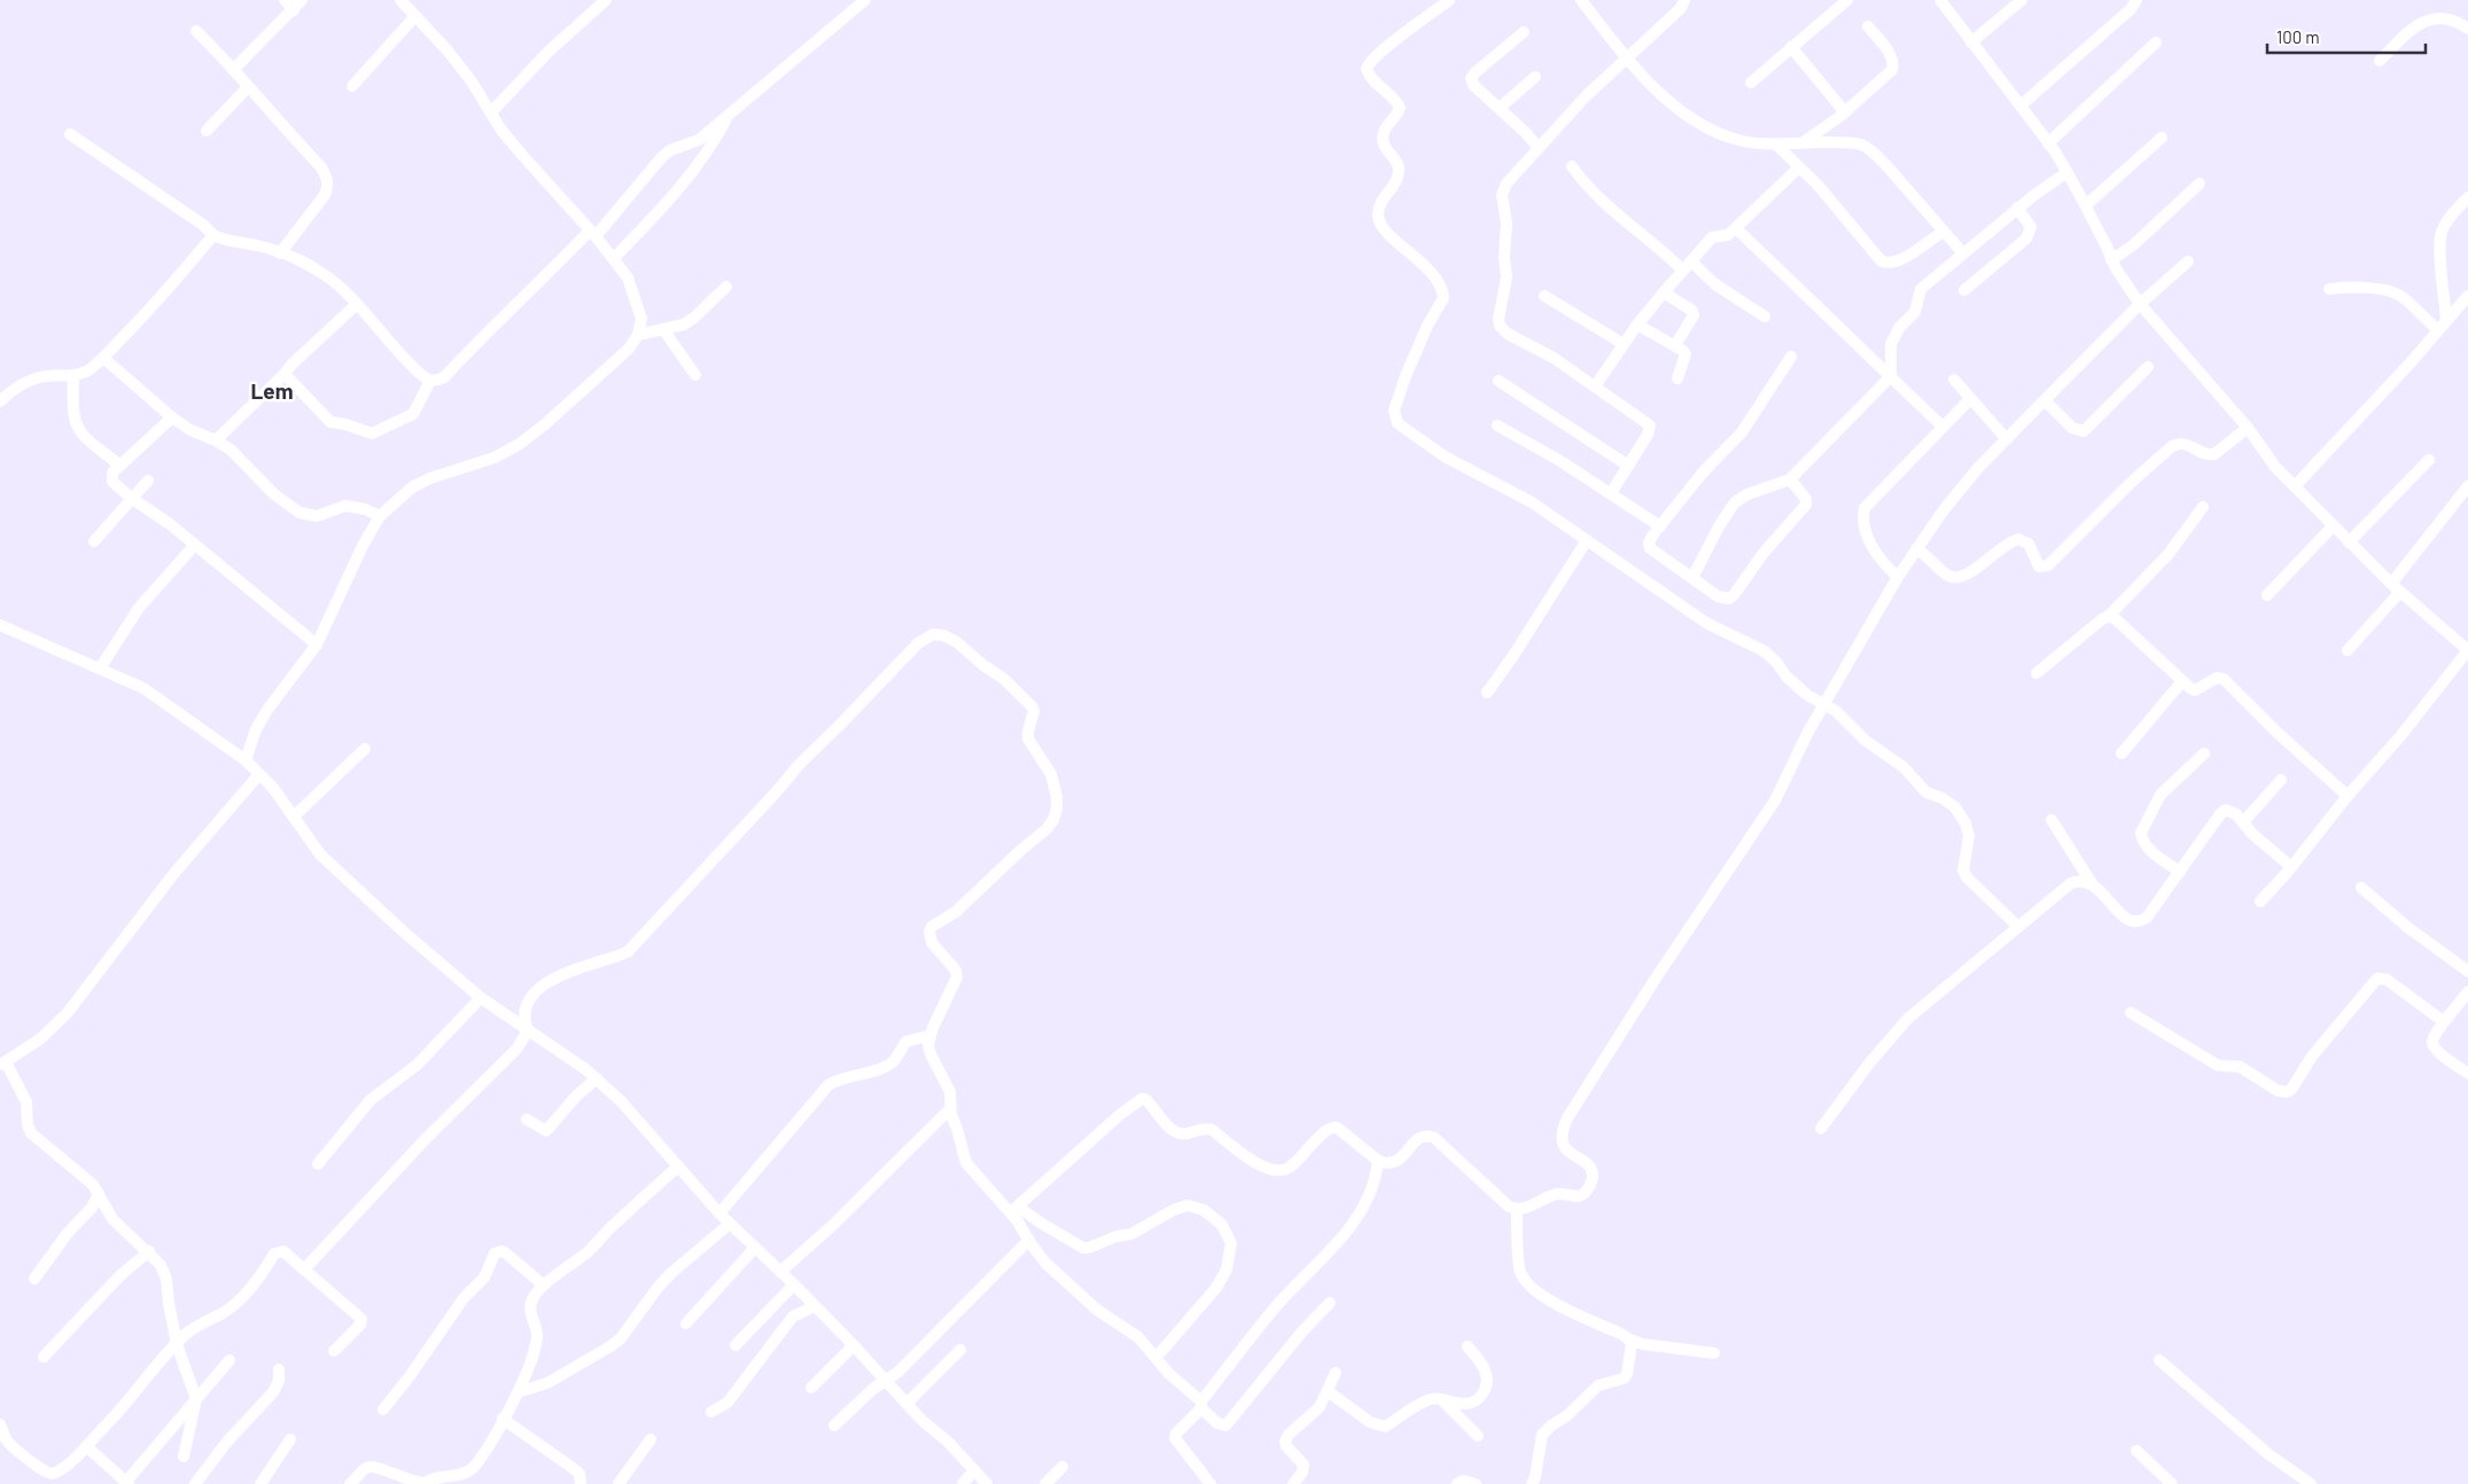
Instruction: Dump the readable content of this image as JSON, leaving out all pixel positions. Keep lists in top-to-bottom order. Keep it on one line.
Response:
{"districts":["Lem"],"scale_bar":"100 m"}
